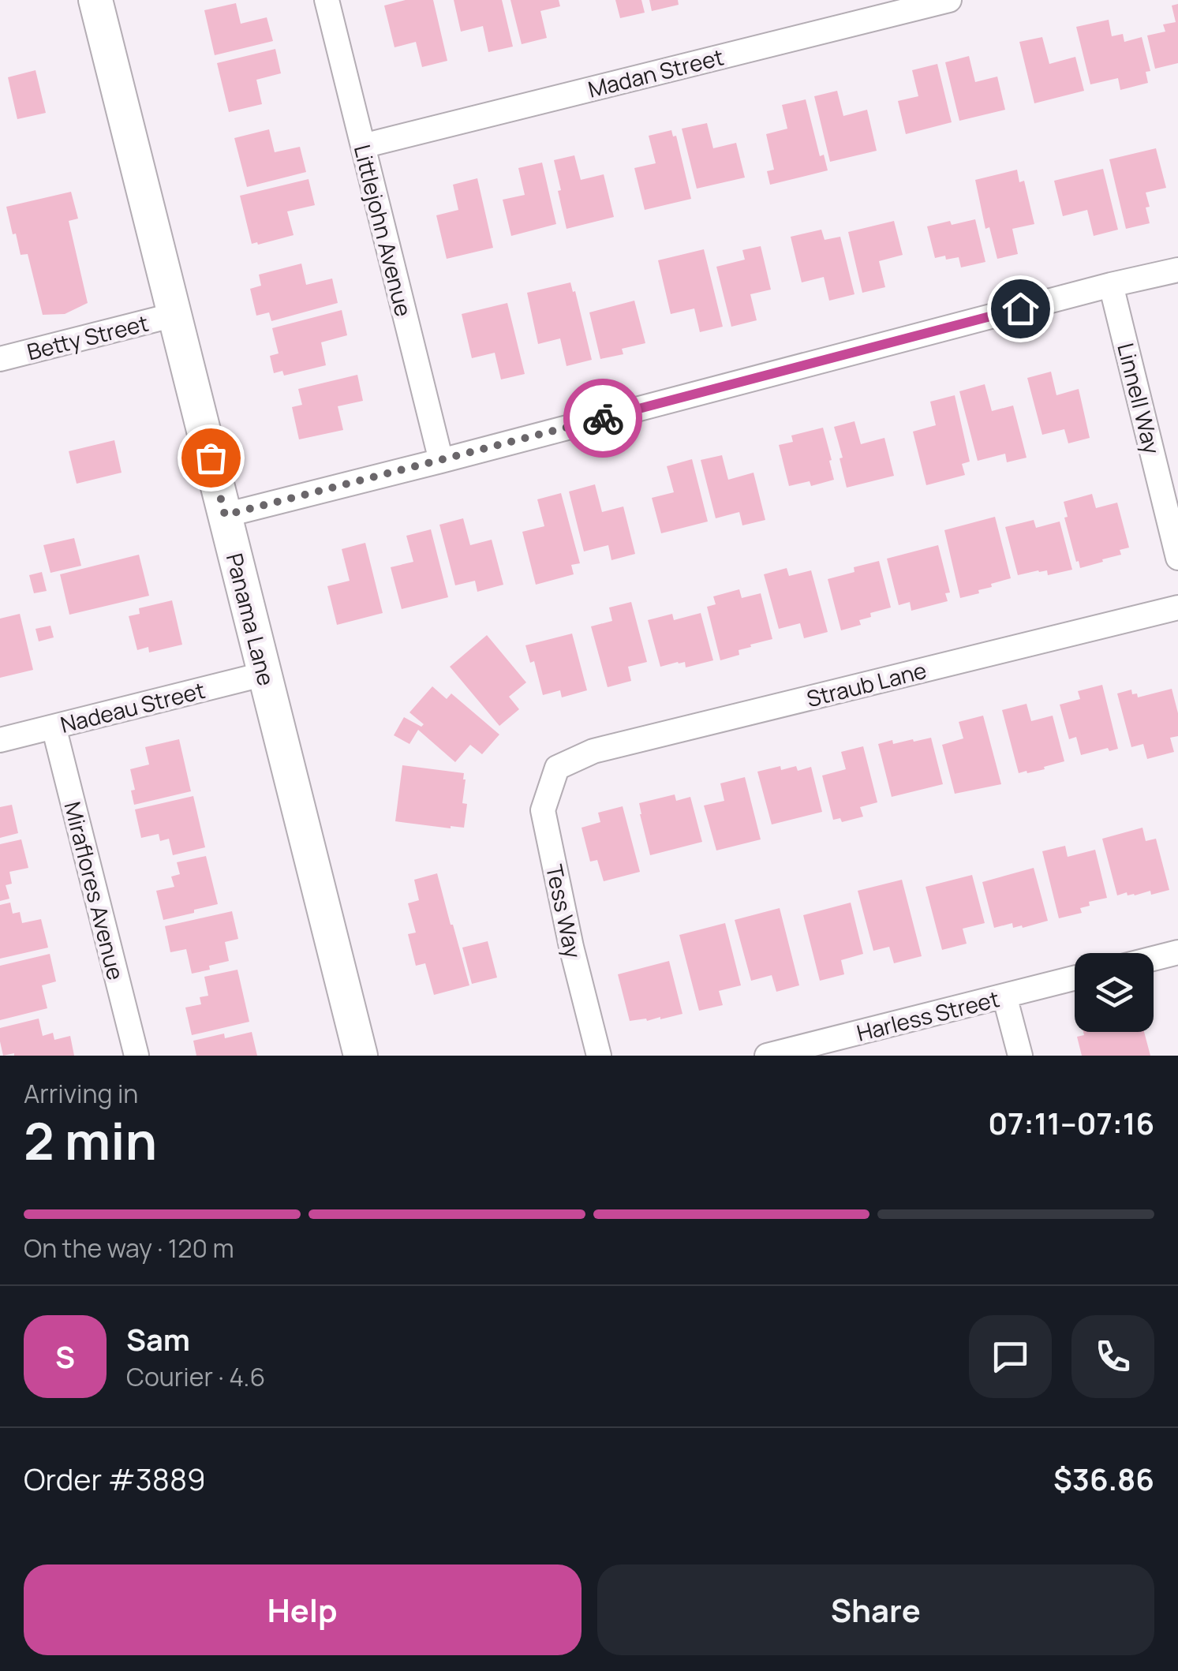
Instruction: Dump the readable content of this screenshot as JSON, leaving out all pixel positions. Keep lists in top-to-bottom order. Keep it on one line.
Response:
{"streets":{"main road":["Panama Lane"],"street":["Madan Street","Littlejohn Avenue","Betty Street","Linnell Way","Straub Lane","Nadeau Street","Miraflores Avenue","Tess Way","Harless Street"]},"crossings":[["Madan Street","Littlejohn Avenue"],["Betty Street","Panama Lane"],["Panama Lane","Nadeau Street"],["Straub Lane","Tess Way"],["Nadeau Street","Miraflores Avenue"]],"page":{"heading":["2 min","Arriving in","07:11–07:16"],"panel":["Sam","Courier · 4.6","Order #3889","$36.86"],"bar":"On the way · 120 m","round":"S","buttons":["Help","Share"]}}
